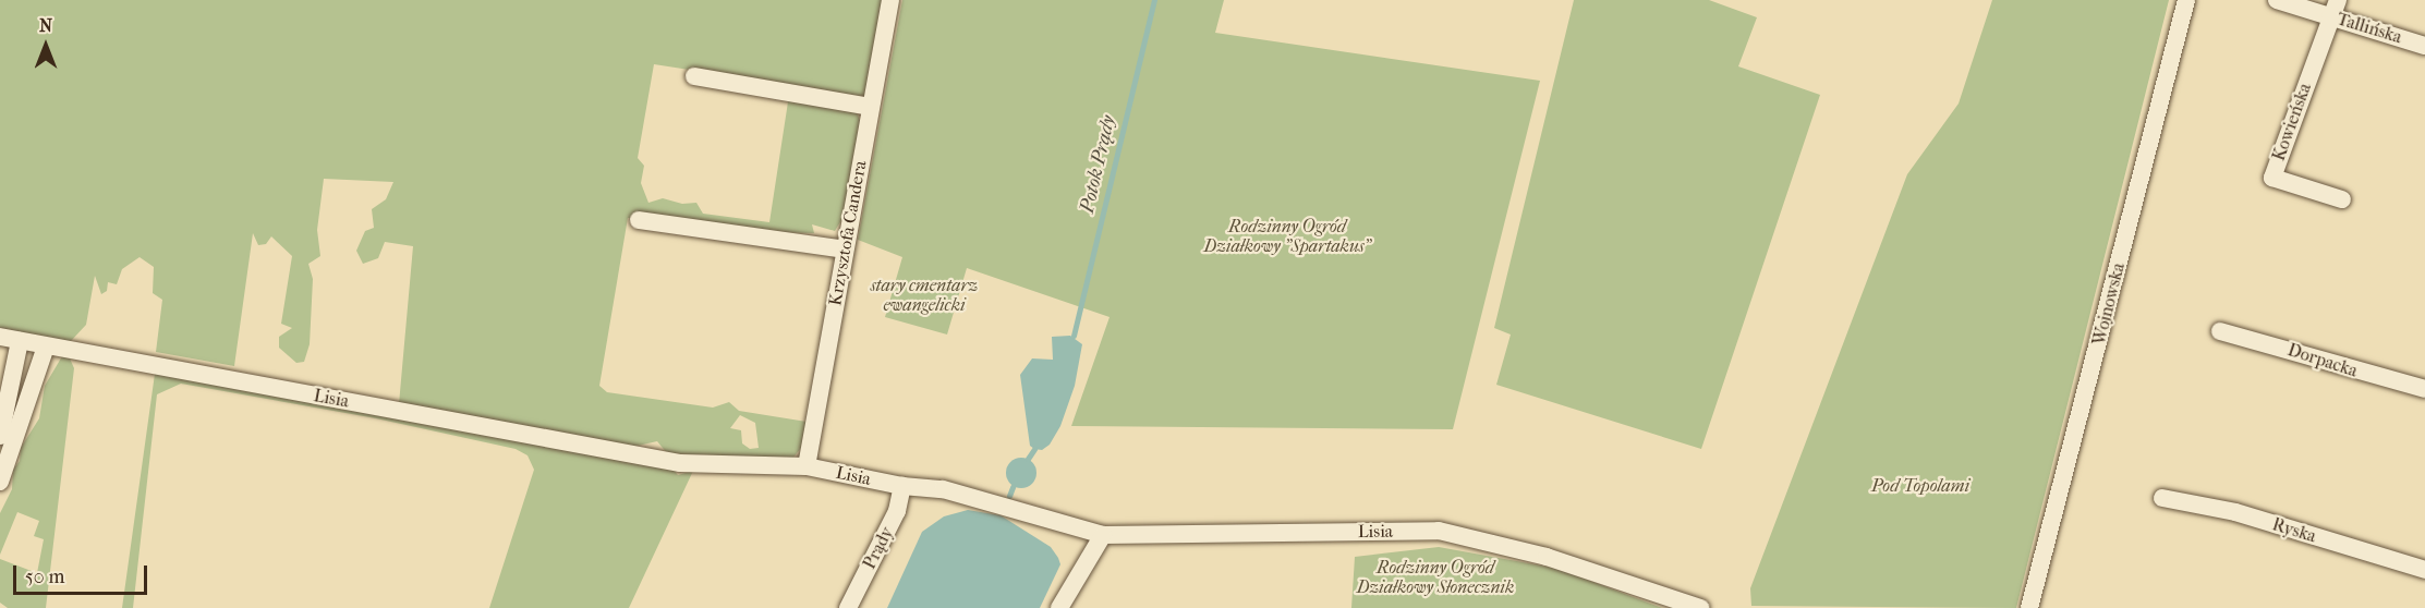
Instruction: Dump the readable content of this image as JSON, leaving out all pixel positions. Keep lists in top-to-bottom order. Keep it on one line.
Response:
{"streets":{"street":["Tallińska","Kowieńska","Krzysztofa Candera","Wojnowska","Dorpacka","Lisia","Ryska","Prądy"]},"crossings":[["Tallińska","Kowieńska"],["Krzysztofa Candera","Lisia"],["Lisia","Prądy"]],"water":["Potok Prądy"],"parks":["Rodzinny Ogród Działkowy \"Spartakus\"","stary cmentarz ewangelicki","Pod Topolami","Rodzinny Ogród Działkowy Słonecznik"],"scale_bar":"50 m","north":"top"}
